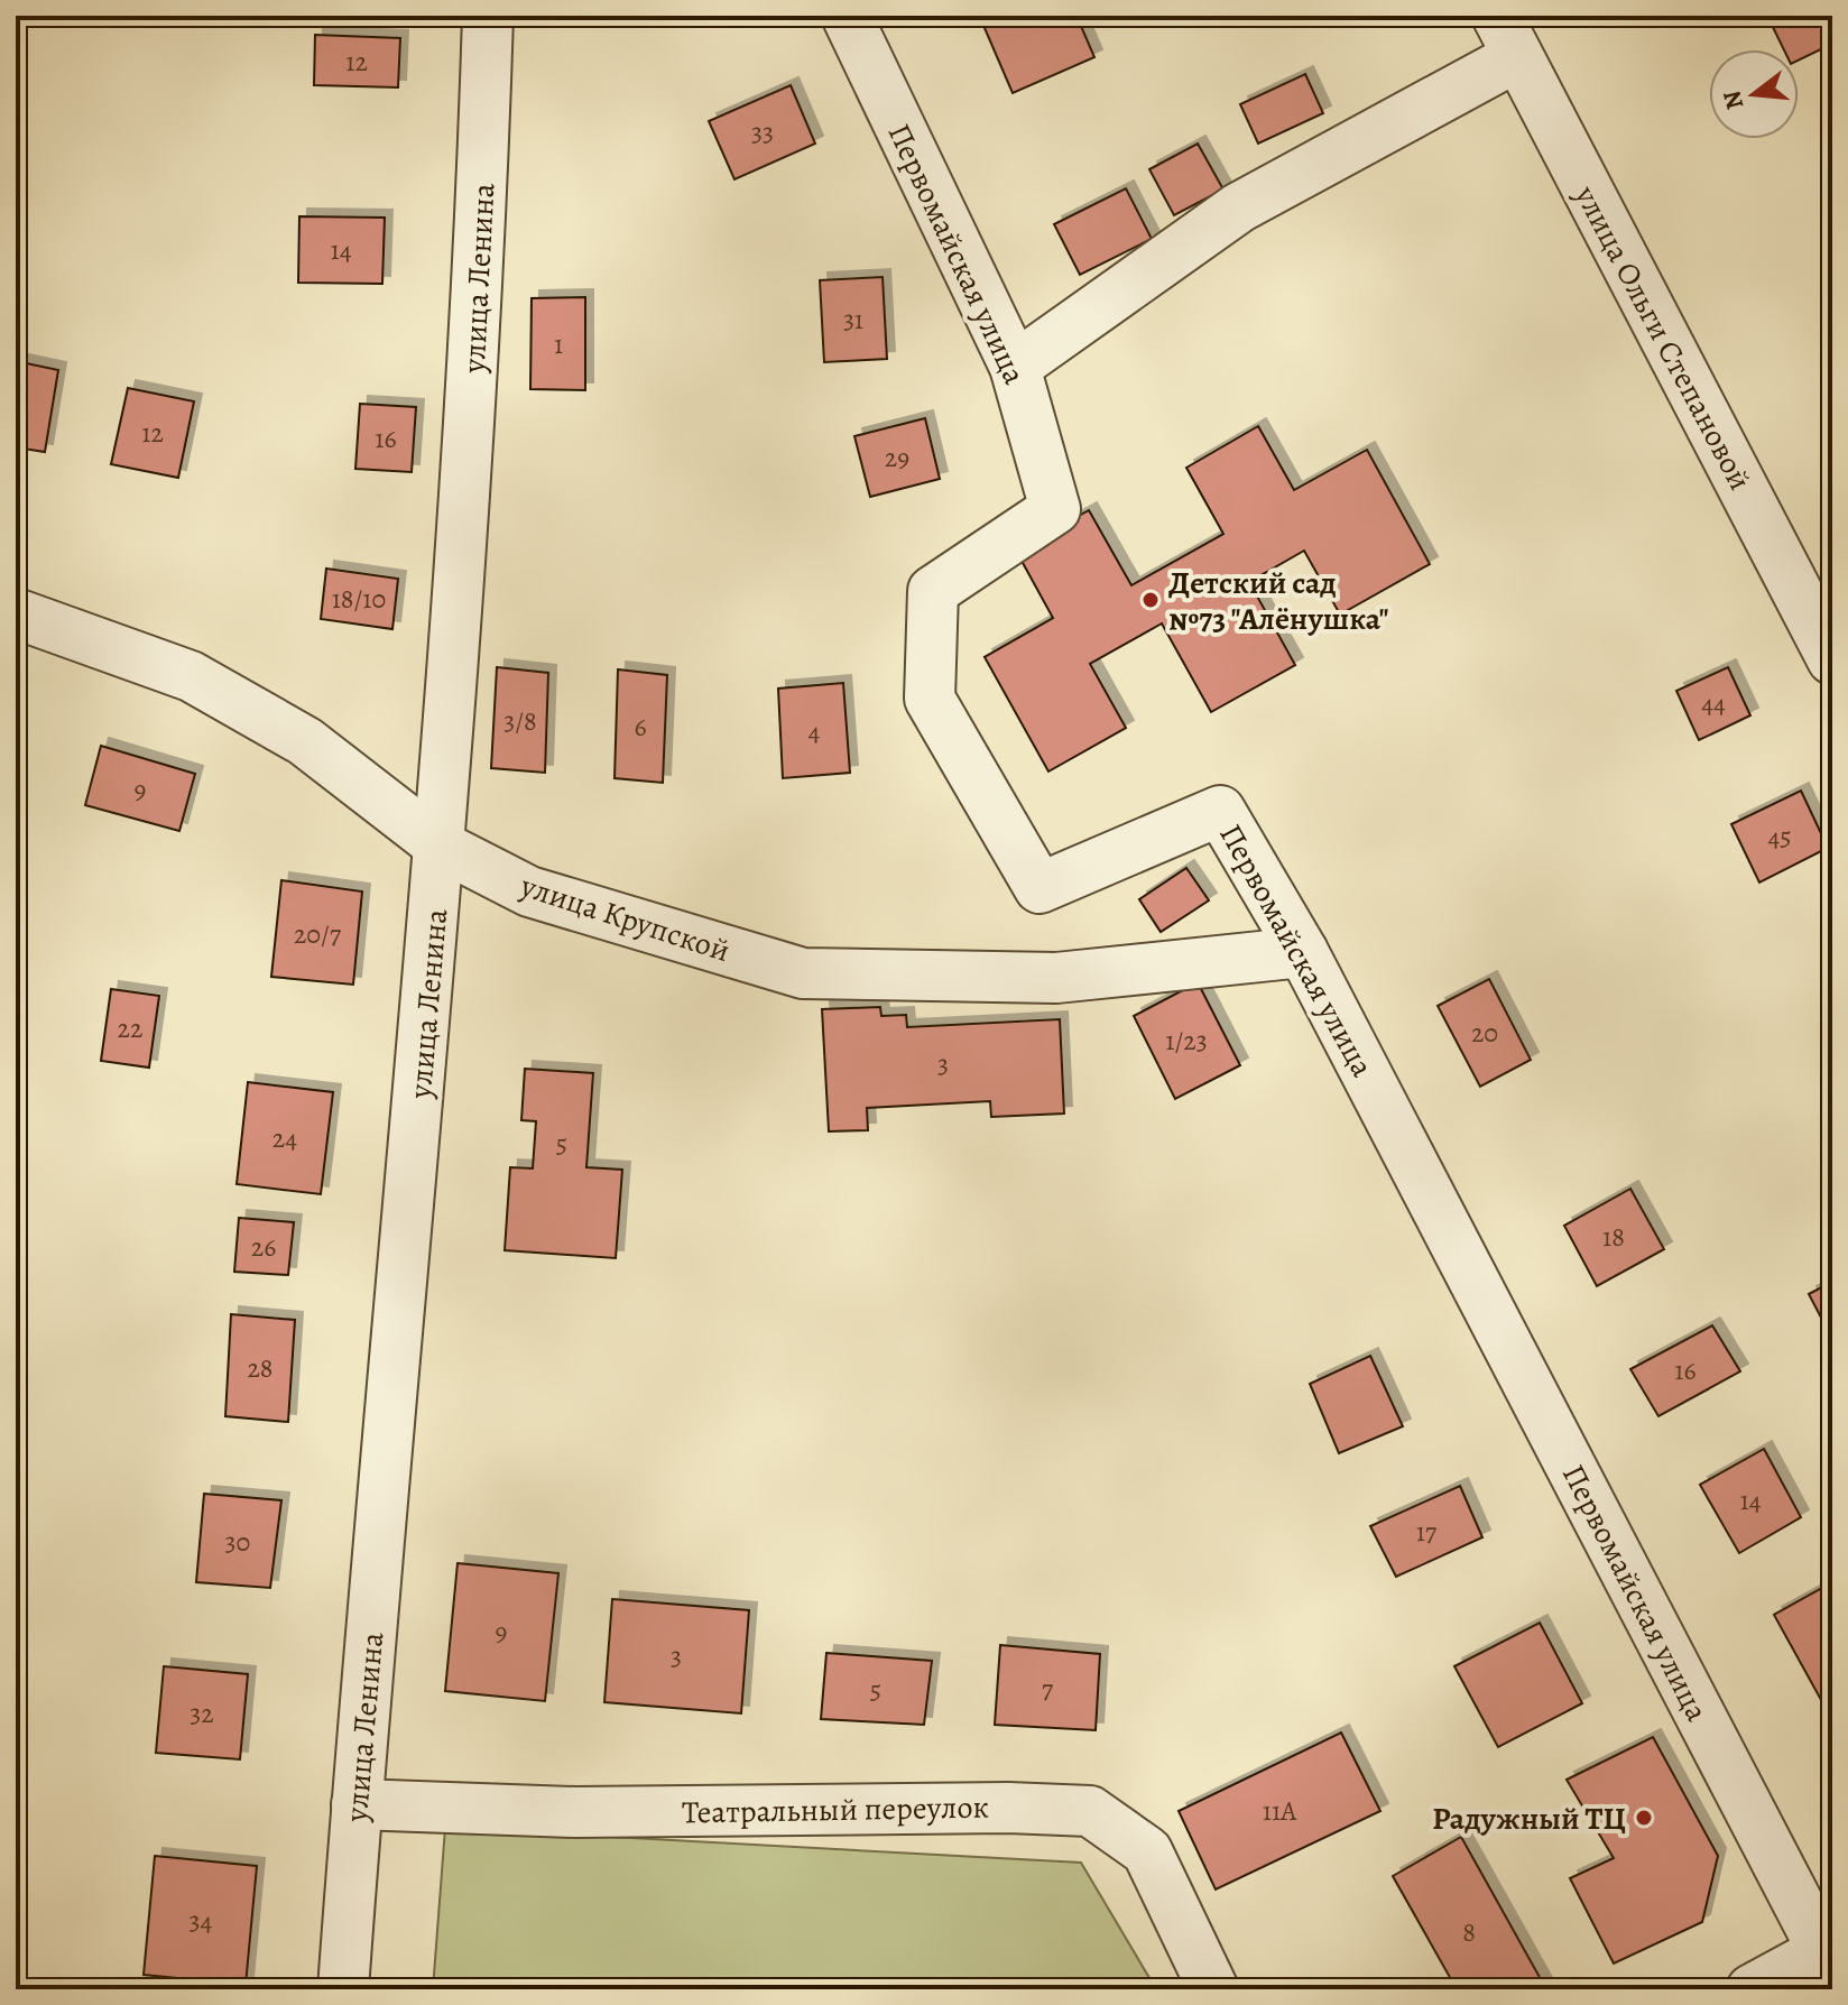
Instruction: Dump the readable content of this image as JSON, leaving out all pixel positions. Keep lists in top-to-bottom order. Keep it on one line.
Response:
{"streets":{"street":["Первомайская улица","улица Ленина","улица Ольги Степановой","улица Крупской","Театральный переулок"]},"crossings":[["Первомайская улица","улица Крупской"],["улица Ленина","улица Крупской"],["улица Ленина","Театральный переулок"]],"places":["Детский сад №73 \"Алёнушка\"","Радужный ТЦ"],"house_numbers":["12","33","14","31","1","12","16","29","18/10","44","3/8","6","4","9","45","20/7","22","20","1/23","3","24","5","18","26","28","16","14","17","30","9","3","7","5","32","11А","34","8"],"north":"left"}
